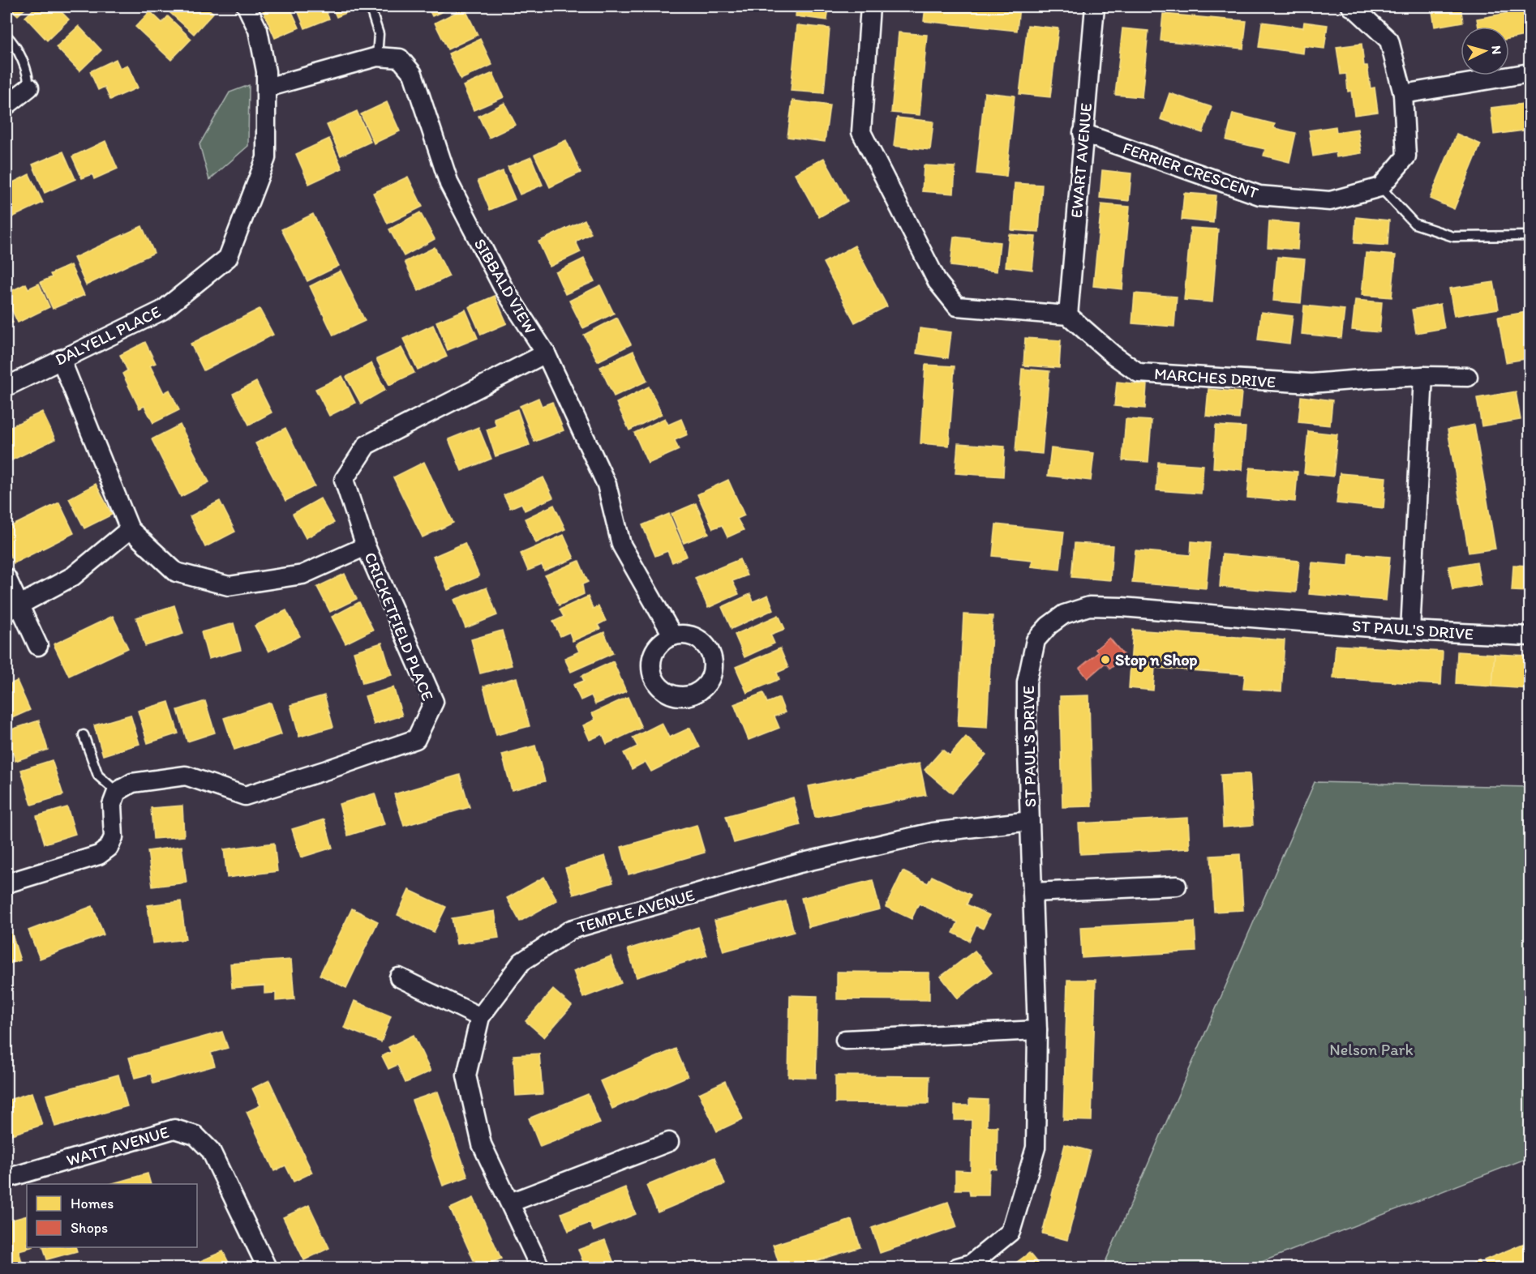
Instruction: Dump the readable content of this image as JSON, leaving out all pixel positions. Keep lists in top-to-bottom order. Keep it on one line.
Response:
{"streets":{"street":["EWART AVENUE","FERRIER CRESCENT","SIBBALD VIEW","DALYELL PLACE","MARCHES DRIVE","CRICKETFIELD PLACE","ST PAUL'S DRIVE","TEMPLE AVENUE","WATT AVENUE"]},"crossings":[["EWART AVENUE","FERRIER CRESCENT"],["EWART AVENUE","MARCHES DRIVE"],["SIBBALD VIEW","DALYELL PLACE"],["SIBBALD VIEW","CRICKETFIELD PLACE"],["ST PAUL'S DRIVE","TEMPLE AVENUE"]],"parks":["Nelson Park"],"places":["Stop n Shop"],"legend":["Homes","Shops"],"north":"right"}
